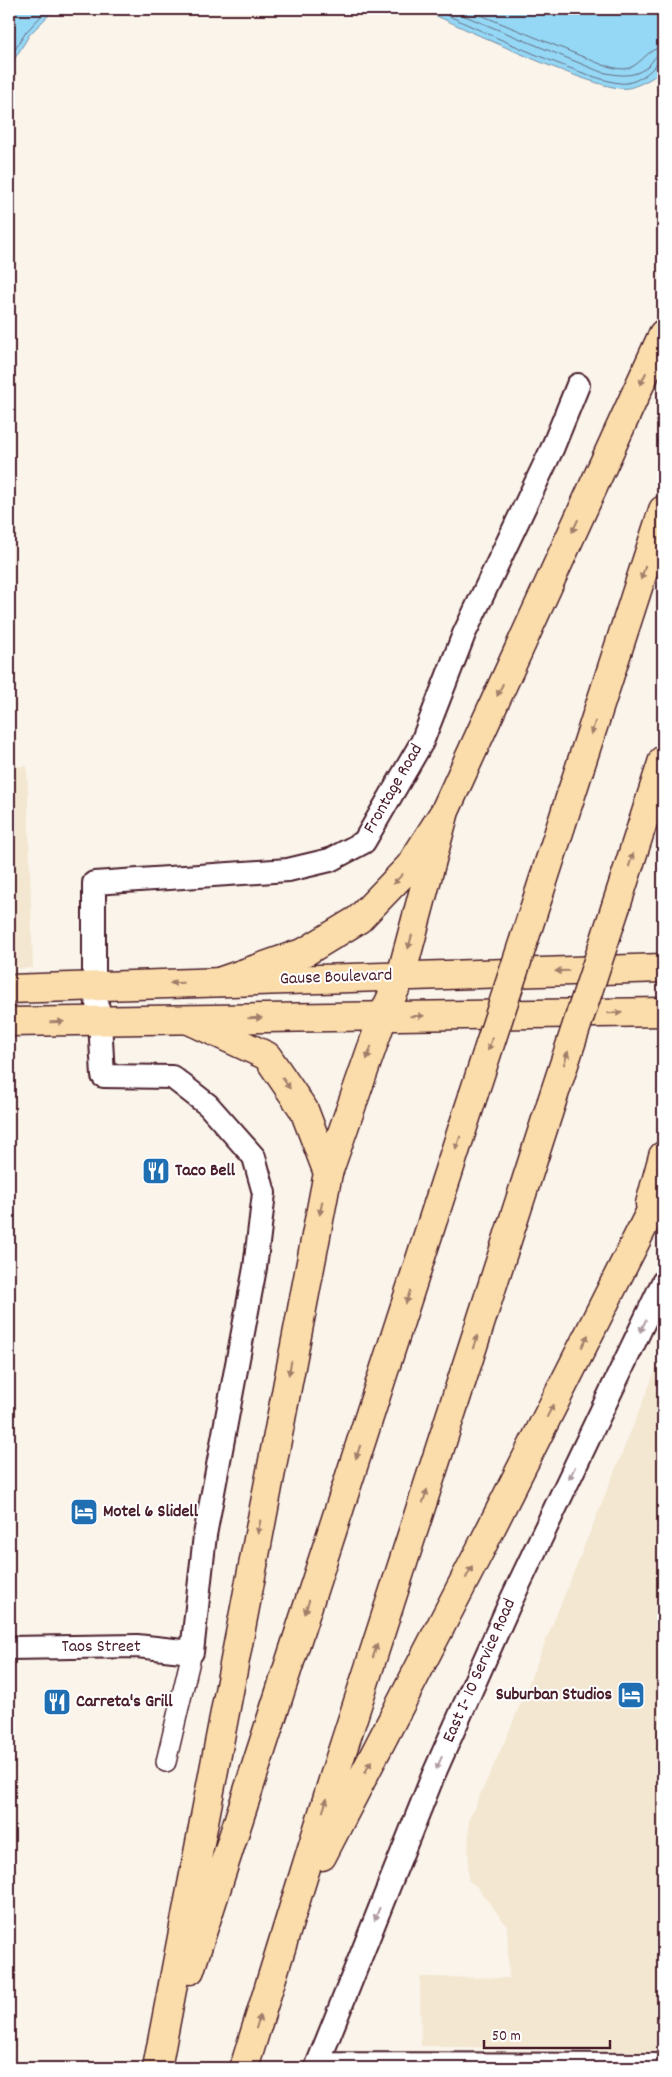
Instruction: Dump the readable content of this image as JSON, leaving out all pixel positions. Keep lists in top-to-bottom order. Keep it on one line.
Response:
{"streets":{"main road":["Gause Boulevard"],"street":["Frontage Road","Taos Street","East I- 10 Service Road"]},"crossings":[["Frontage Road","Gause Boulevard"],["Frontage Road","Taos Street"]],"one_way":["East I- 10 Service Road"],"places":{"restaurant":["Taco Bell","Carreta's Grill"],"hotel":["Motel 6 Slidell","Suburban Studios"]},"scale_bar":"50 m"}
